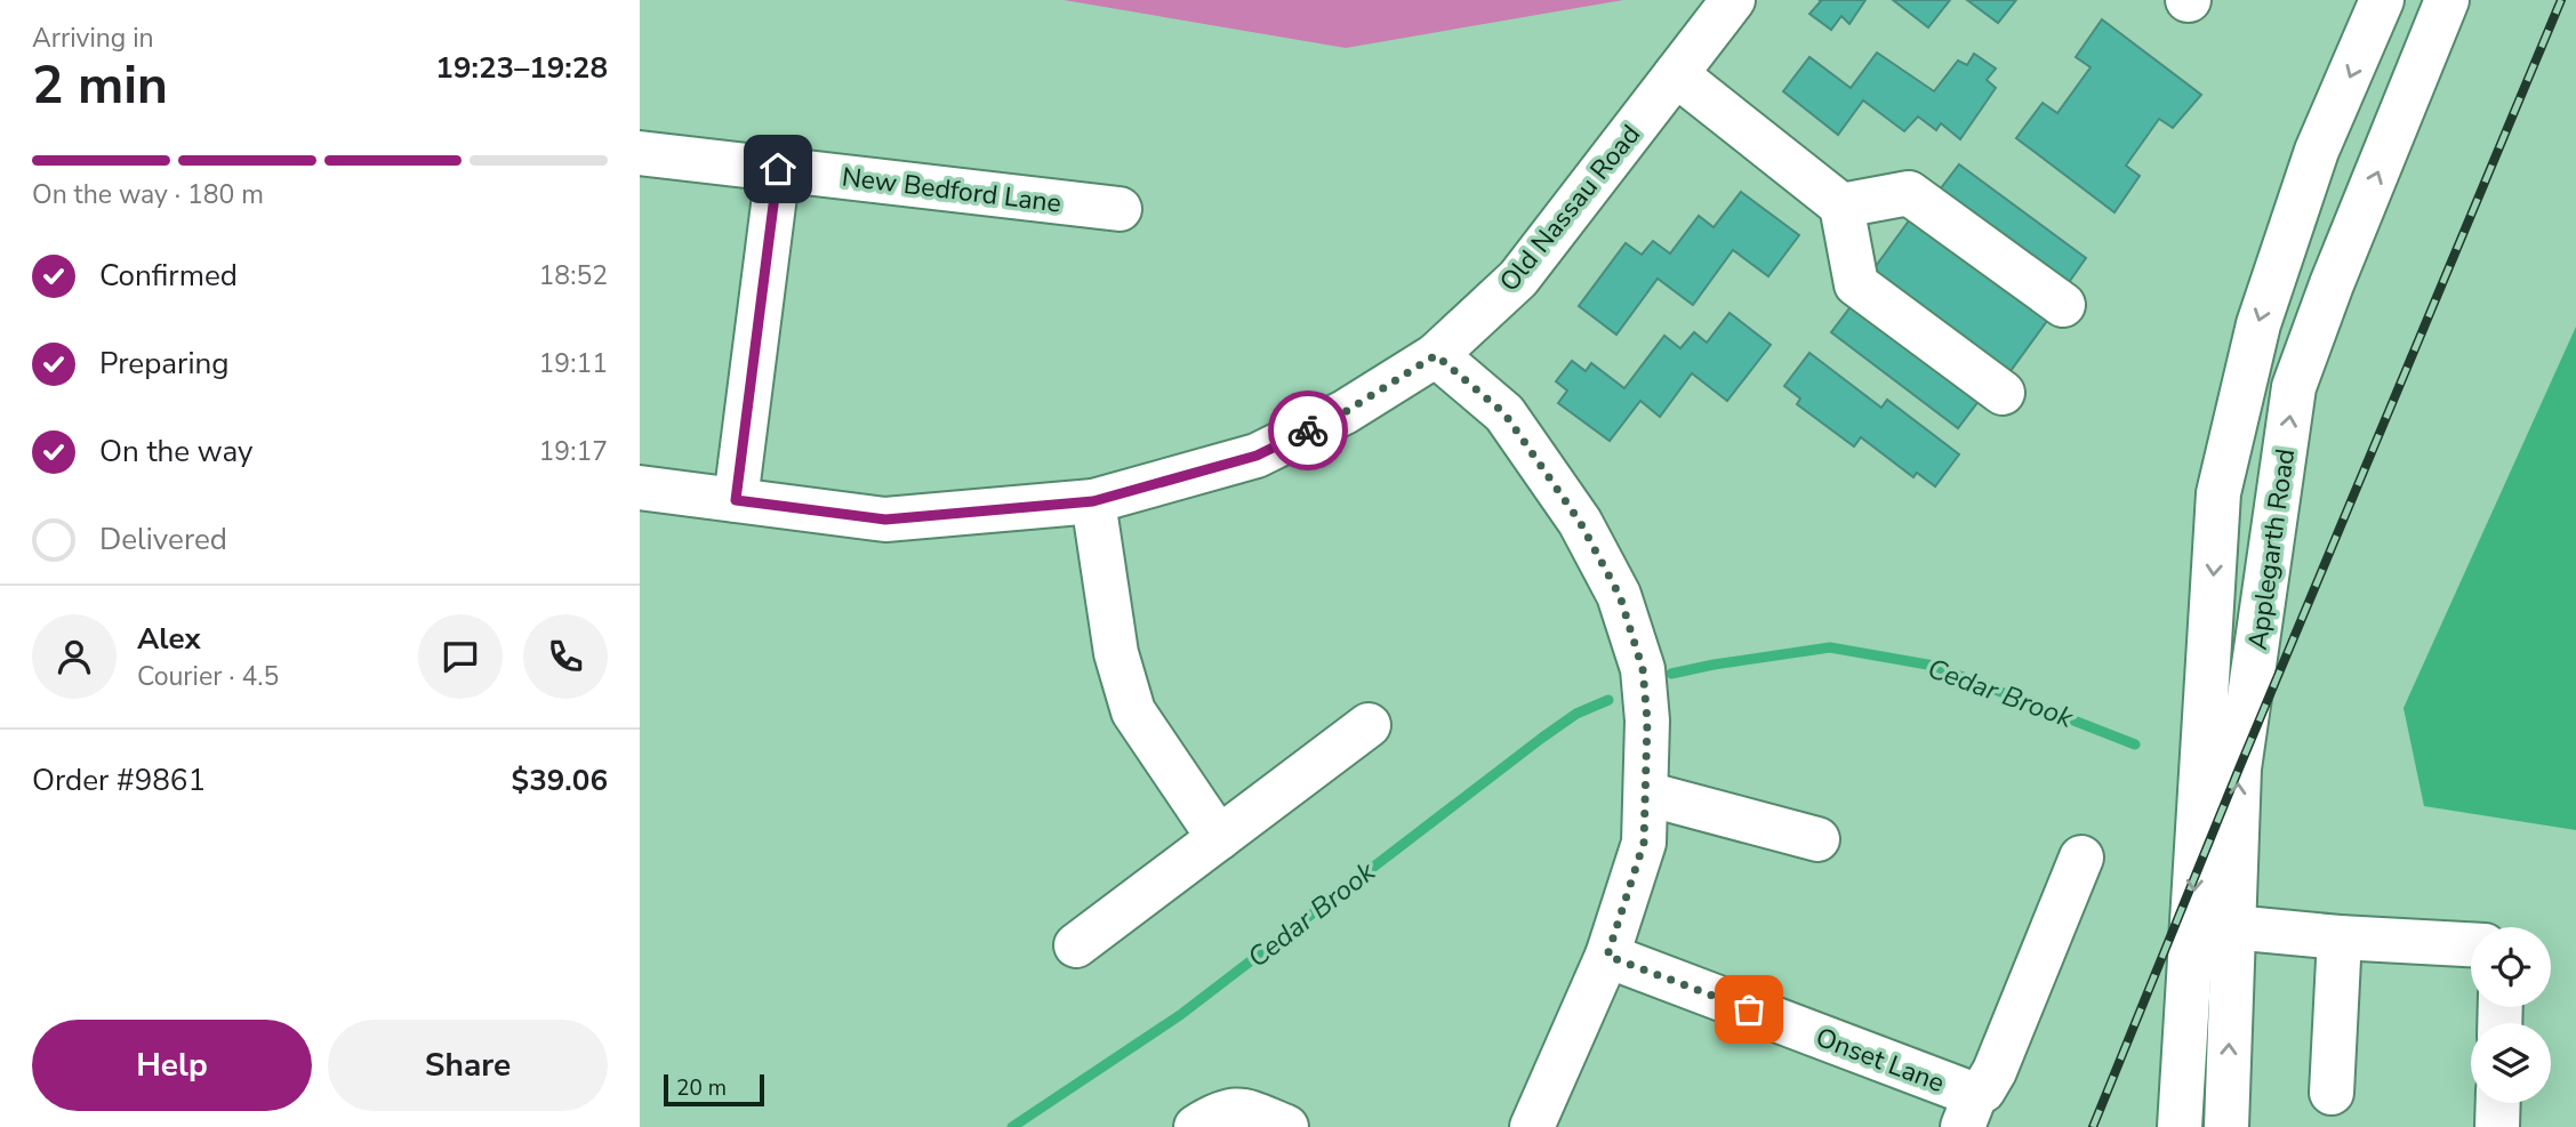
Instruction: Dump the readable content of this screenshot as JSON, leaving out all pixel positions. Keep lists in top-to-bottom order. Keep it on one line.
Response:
{"streets":{"street":["New Bedford Lane","Old Nassau Road","Applegarth Road","Onset Lane"]},"water":["Cedar Brook"],"scale_bar":"20 m","page":{"heading":["2 min","Arriving in","19:23–19:28"],"panel":["Alex","Courier · 4.5","Order #9861","$39.06"],"bar":"On the way · 180 m","list":[["Confirmed","18:52"],["Preparing","19:11"],["On the way","19:17"],"Delivered"],"buttons":["Help","Share"],"scale":"20 m"}}
